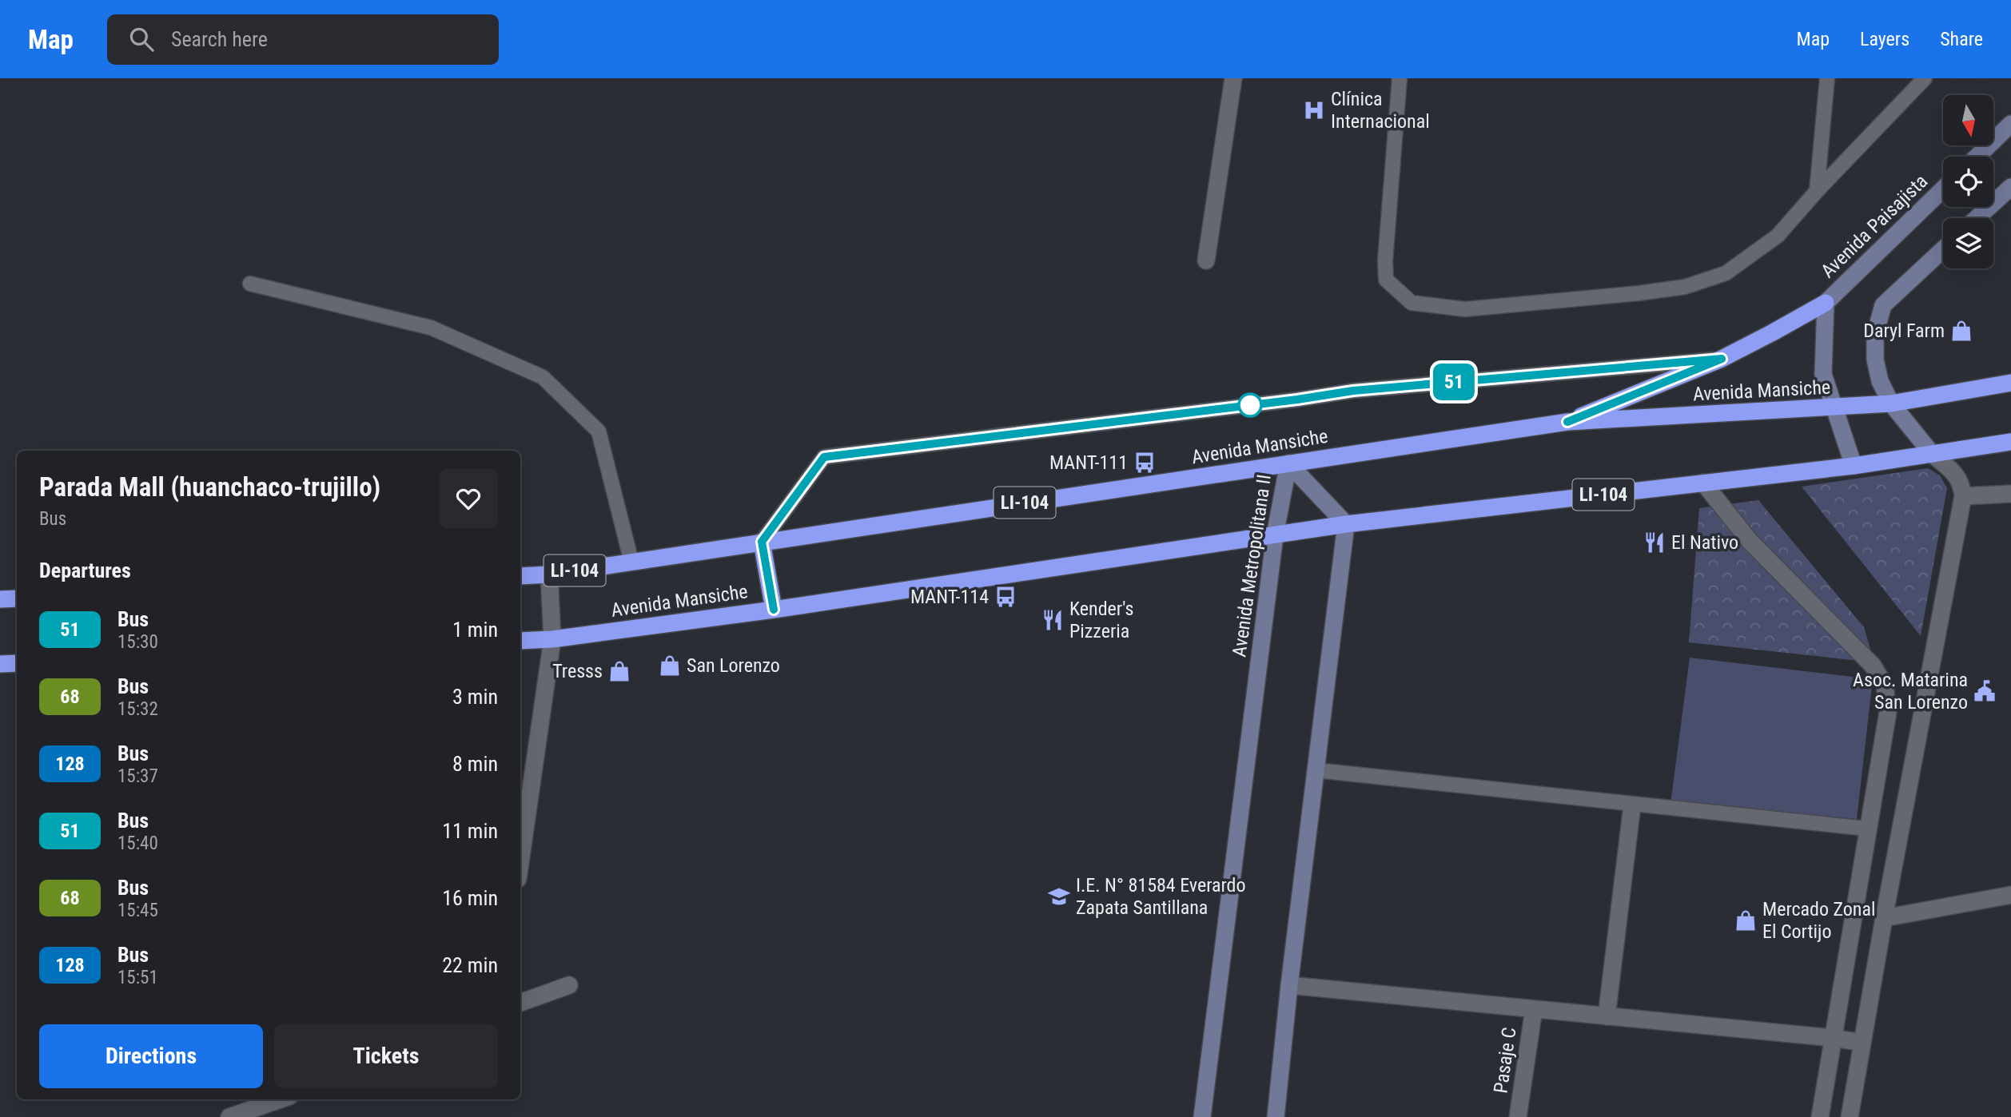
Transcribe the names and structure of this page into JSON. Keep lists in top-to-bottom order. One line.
{"streets":{"highway":["Avenida Mansiche","LI-104"],"main road":["Avenida Paisajista","Avenida Metropolitana II"],"street":["Pasaje C"]},"crossings":[["Avenida Paisajista","Avenida Mansiche"],["Avenida Mansiche","Avenida Metropolitana II"]],"places":{"hospital":["Clínica Internacional"],"shop":["Daryl Farm","San Lorenzo","Tresss","Mercado Zonal El Cortijo"],"bus stop":["MANT-111","MANT-114"],"restaurant":["El Nativo","Kender's Pizzeria"],"public building":["Asoc. Matarina San Lorenzo"],"school or university":["I.E. N° 81584 Everardo Zapata Santillana"]},"lines":["bus line 51"],"north":"bottom","page":{"header":"Map","search":"Search here","nav":["Map","Layers","Share"],"on_map":"51","heading":[["Parada Mall (huanchaco-trujillo)","Bus"],"Departures"],"list":[{"mark":"51","name":"Bus","note":"15:30","value":"1 min"},{"mark":"68","name":"Bus","note":"15:32","value":"3 min"},{"mark":"128","name":"Bus","note":"15:37","value":"8 min"},{"mark":"51","name":"Bus","note":"15:40","value":"11 min"},{"mark":"68","name":"Bus","note":"15:45","value":"16 min"},{"mark":"128","name":"Bus","note":"15:51","value":"22 min"}],"buttons":["Directions","Tickets"]}}
